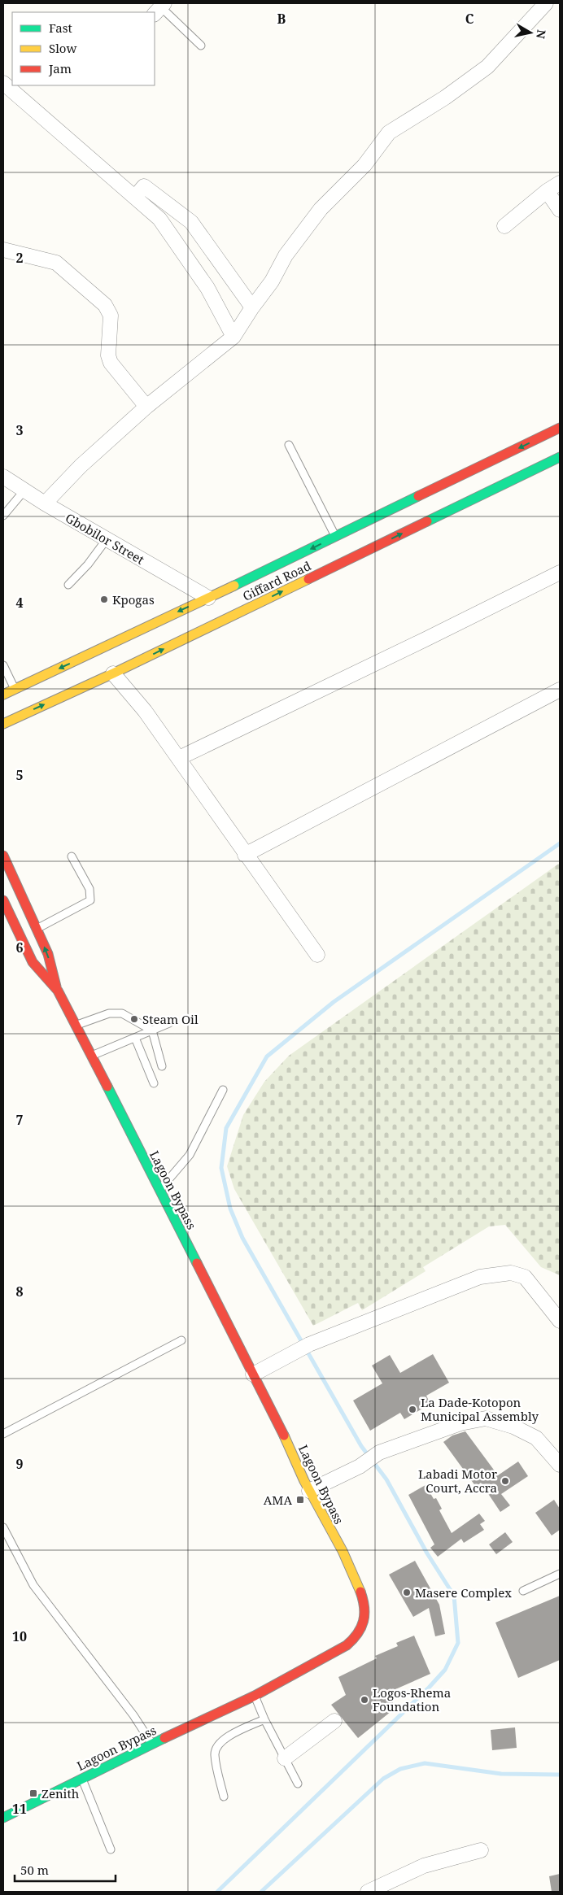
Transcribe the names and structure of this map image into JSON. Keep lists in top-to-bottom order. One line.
{"streets":{"street":["Gbobilor Street","Giffard Road","Lagoon Bypass"]},"crossings":[["Gbobilor Street","Giffard Road"]],"places":{"other":["Kpogas","Steam Oil","La Dade-Kotopon Municipal Assembly","Labadi Motor Court, Accra","Masere Complex","Logos-Rhema Foundation"],"transit":["AMA","Zenith"]},"legend":["Fast","Slow","Jam"],"scale_bar":"50 m","north":"right","grid":{"columns":["B","C"],"rows":["2","3","4","5","6","7","8","9","10","11"]}}
